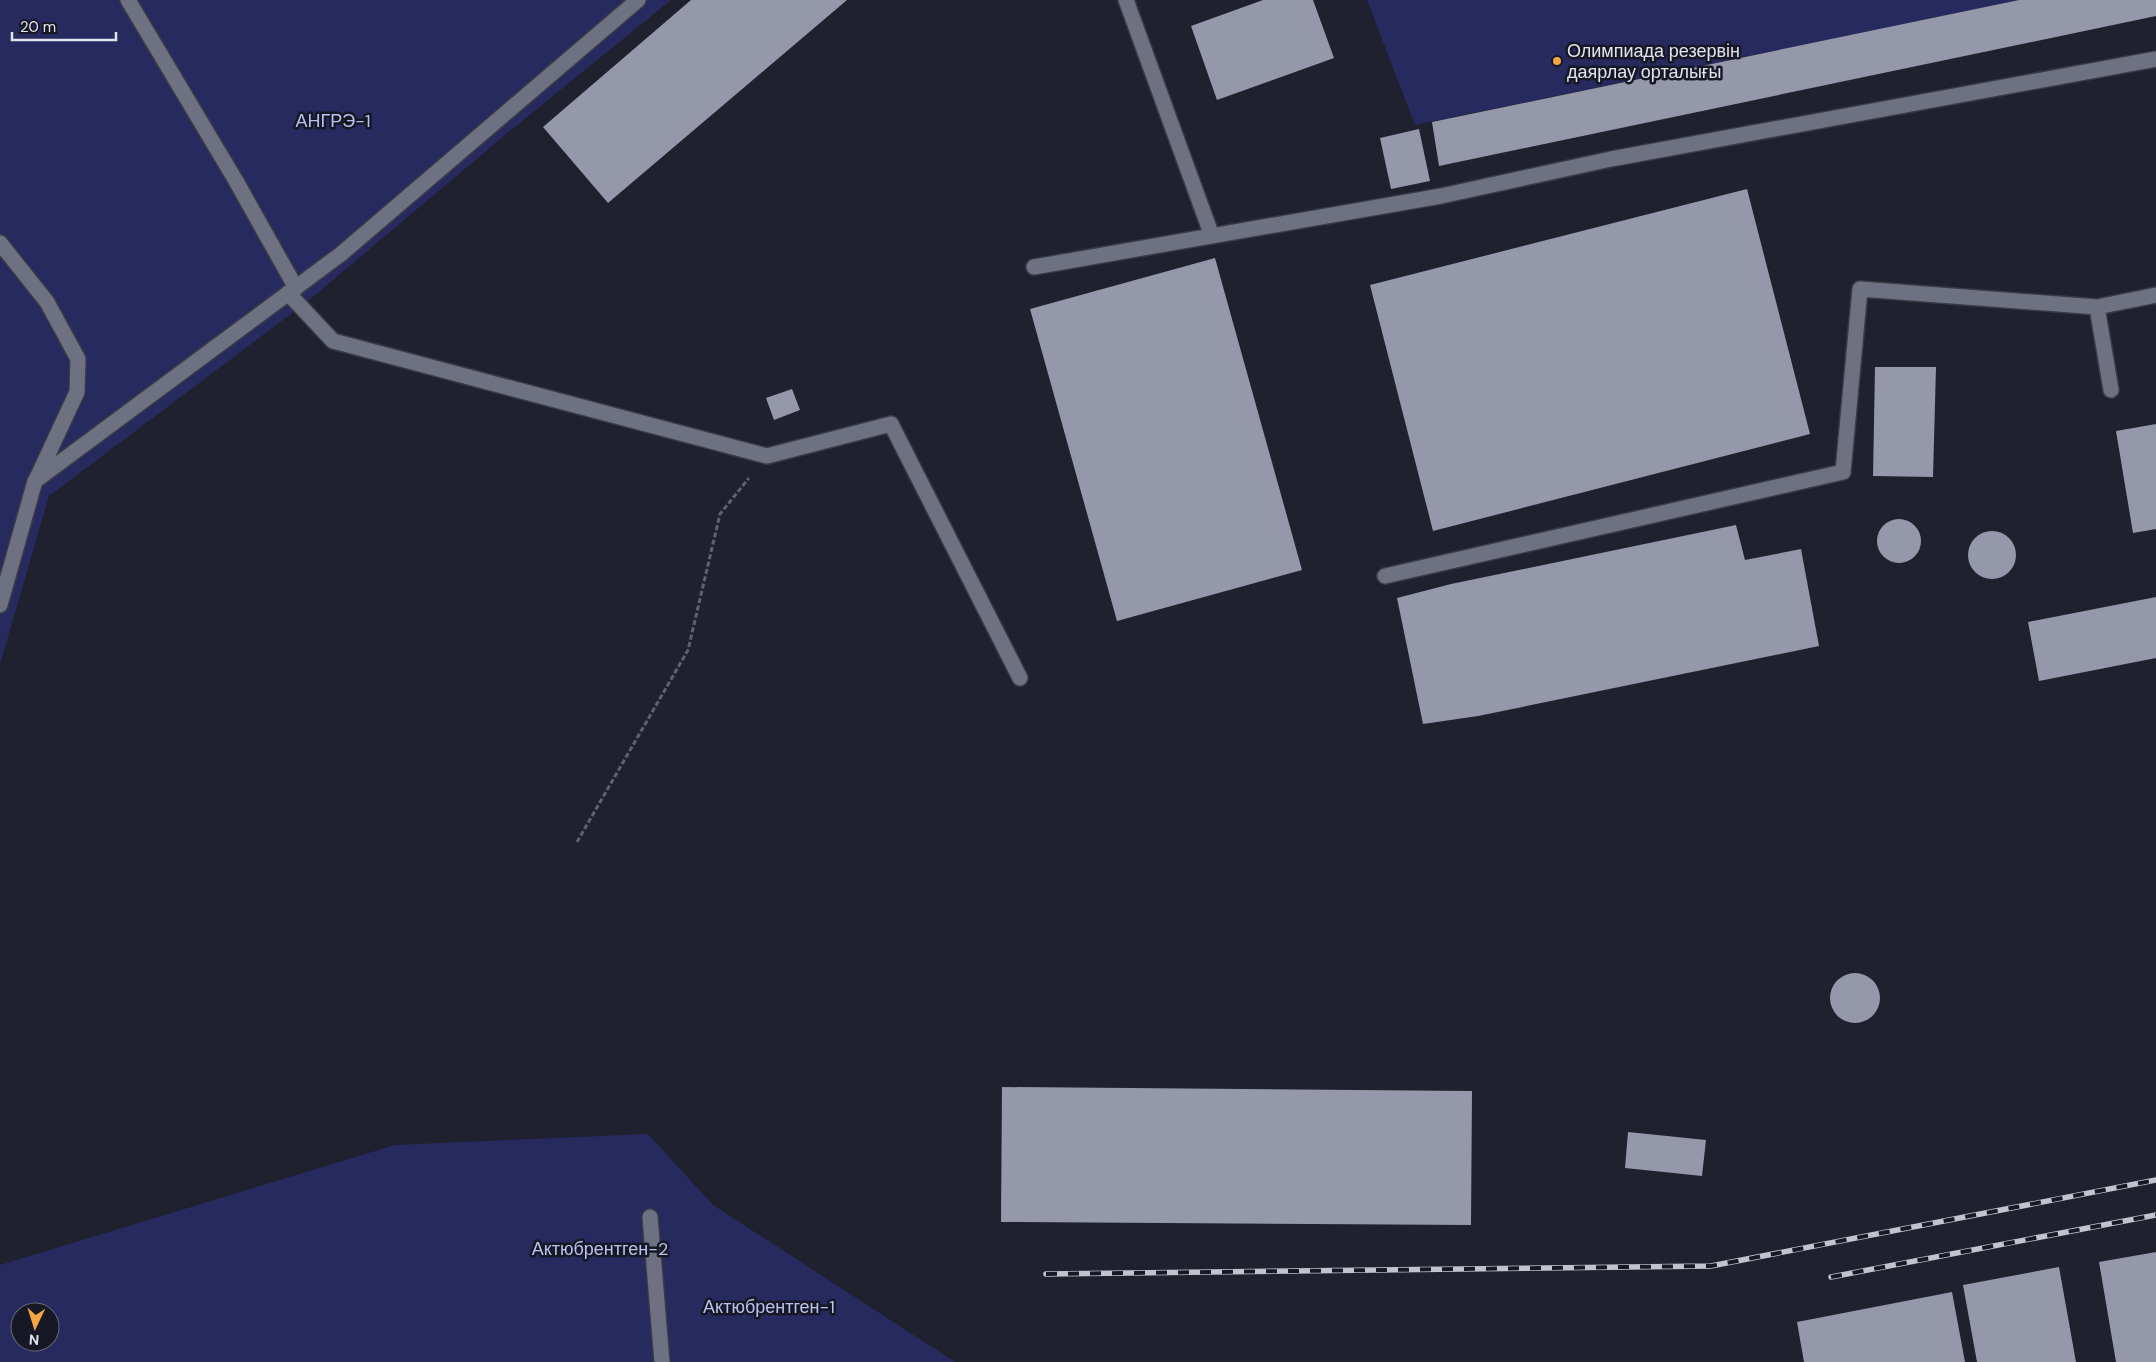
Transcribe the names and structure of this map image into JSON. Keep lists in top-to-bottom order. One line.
{"parks":["АНГРЭ-1","Актюбрентген-2","Актюбрентген-1"],"places":["Олимпиада резервін даярлау орталығы"],"scale_bar":"20 m","north":"bottom"}
